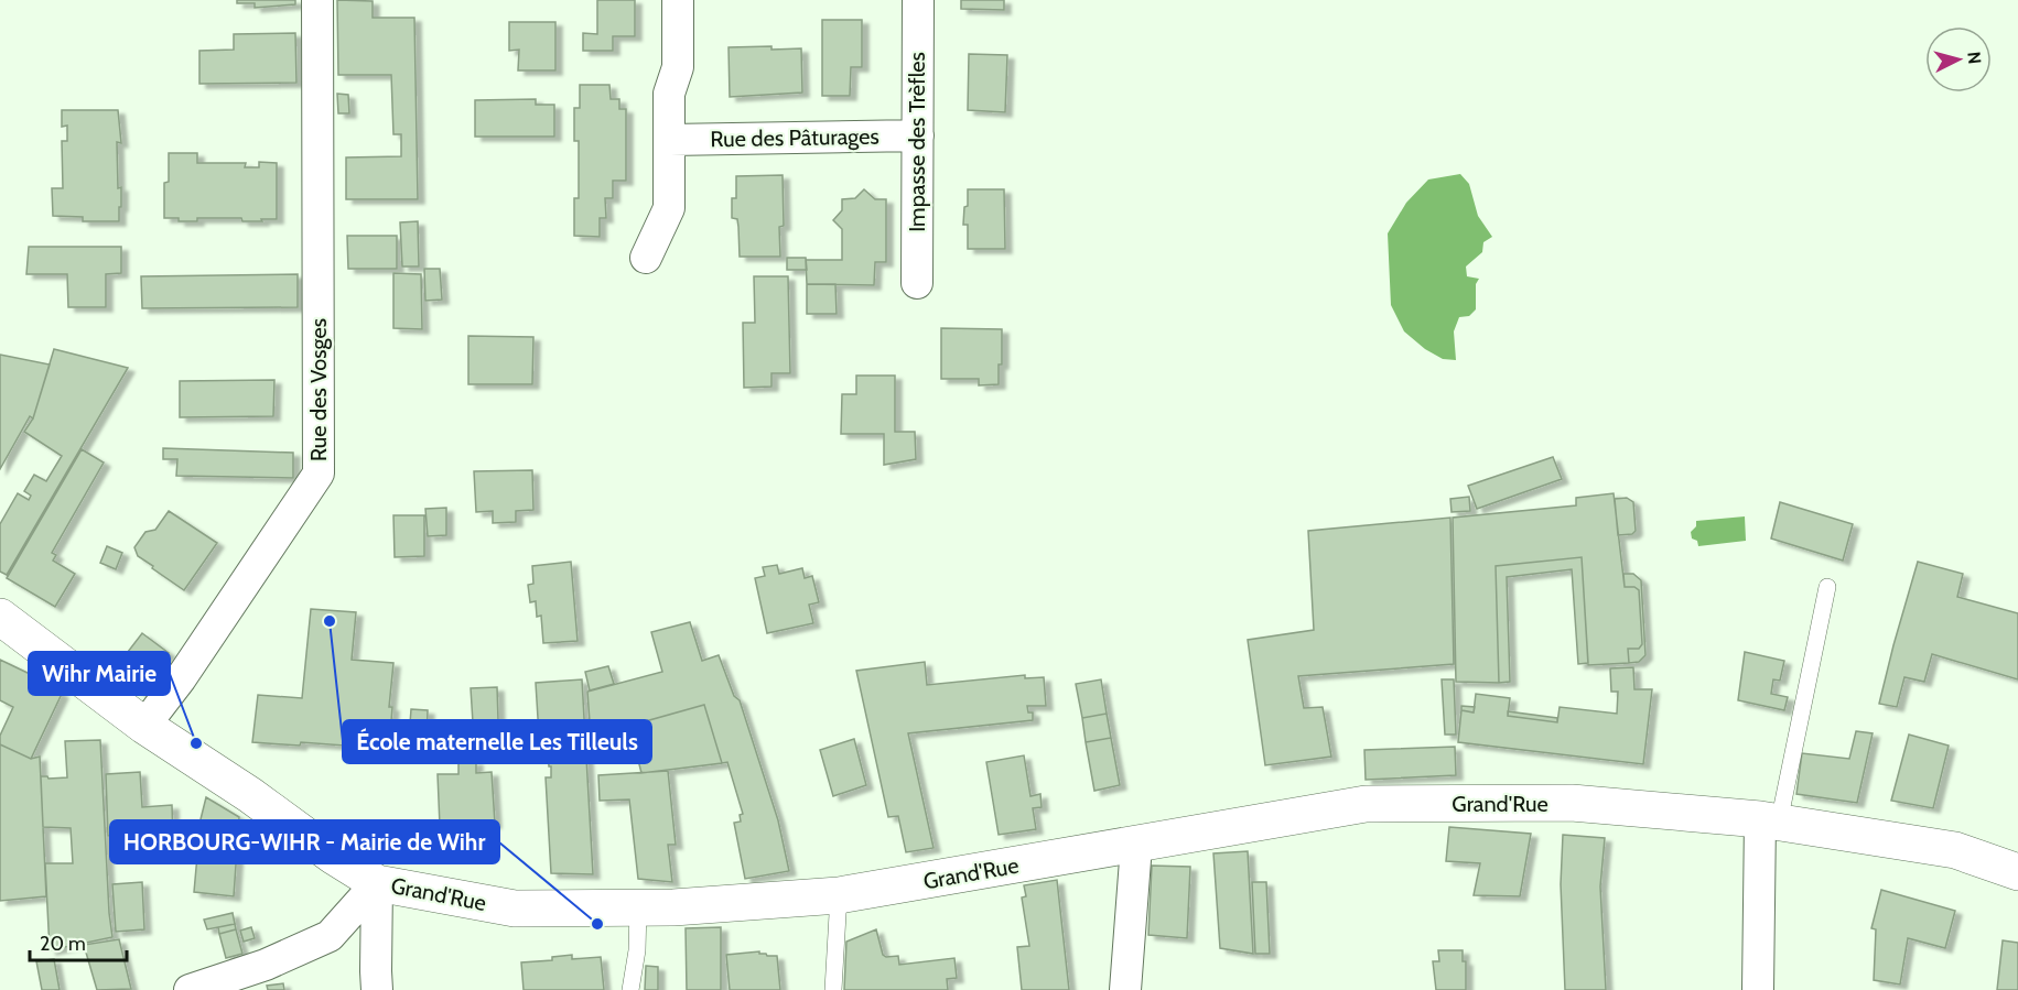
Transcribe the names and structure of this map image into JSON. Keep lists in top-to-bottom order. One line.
{"streets":{"street":["Rue des Pâturages","Impasse des Trèfles","Rue des Vosges","Grand'Rue"]},"crossings":[["Rue des Pâturages","Impasse des Trèfles"],["Rue des Vosges","Grand'Rue"]],"places":["École maternelle Les Tilleuls","Wihr Mairie","HORBOURG-WIHR - Mairie de Wihr"],"scale_bar":"20 m","north":"right"}
